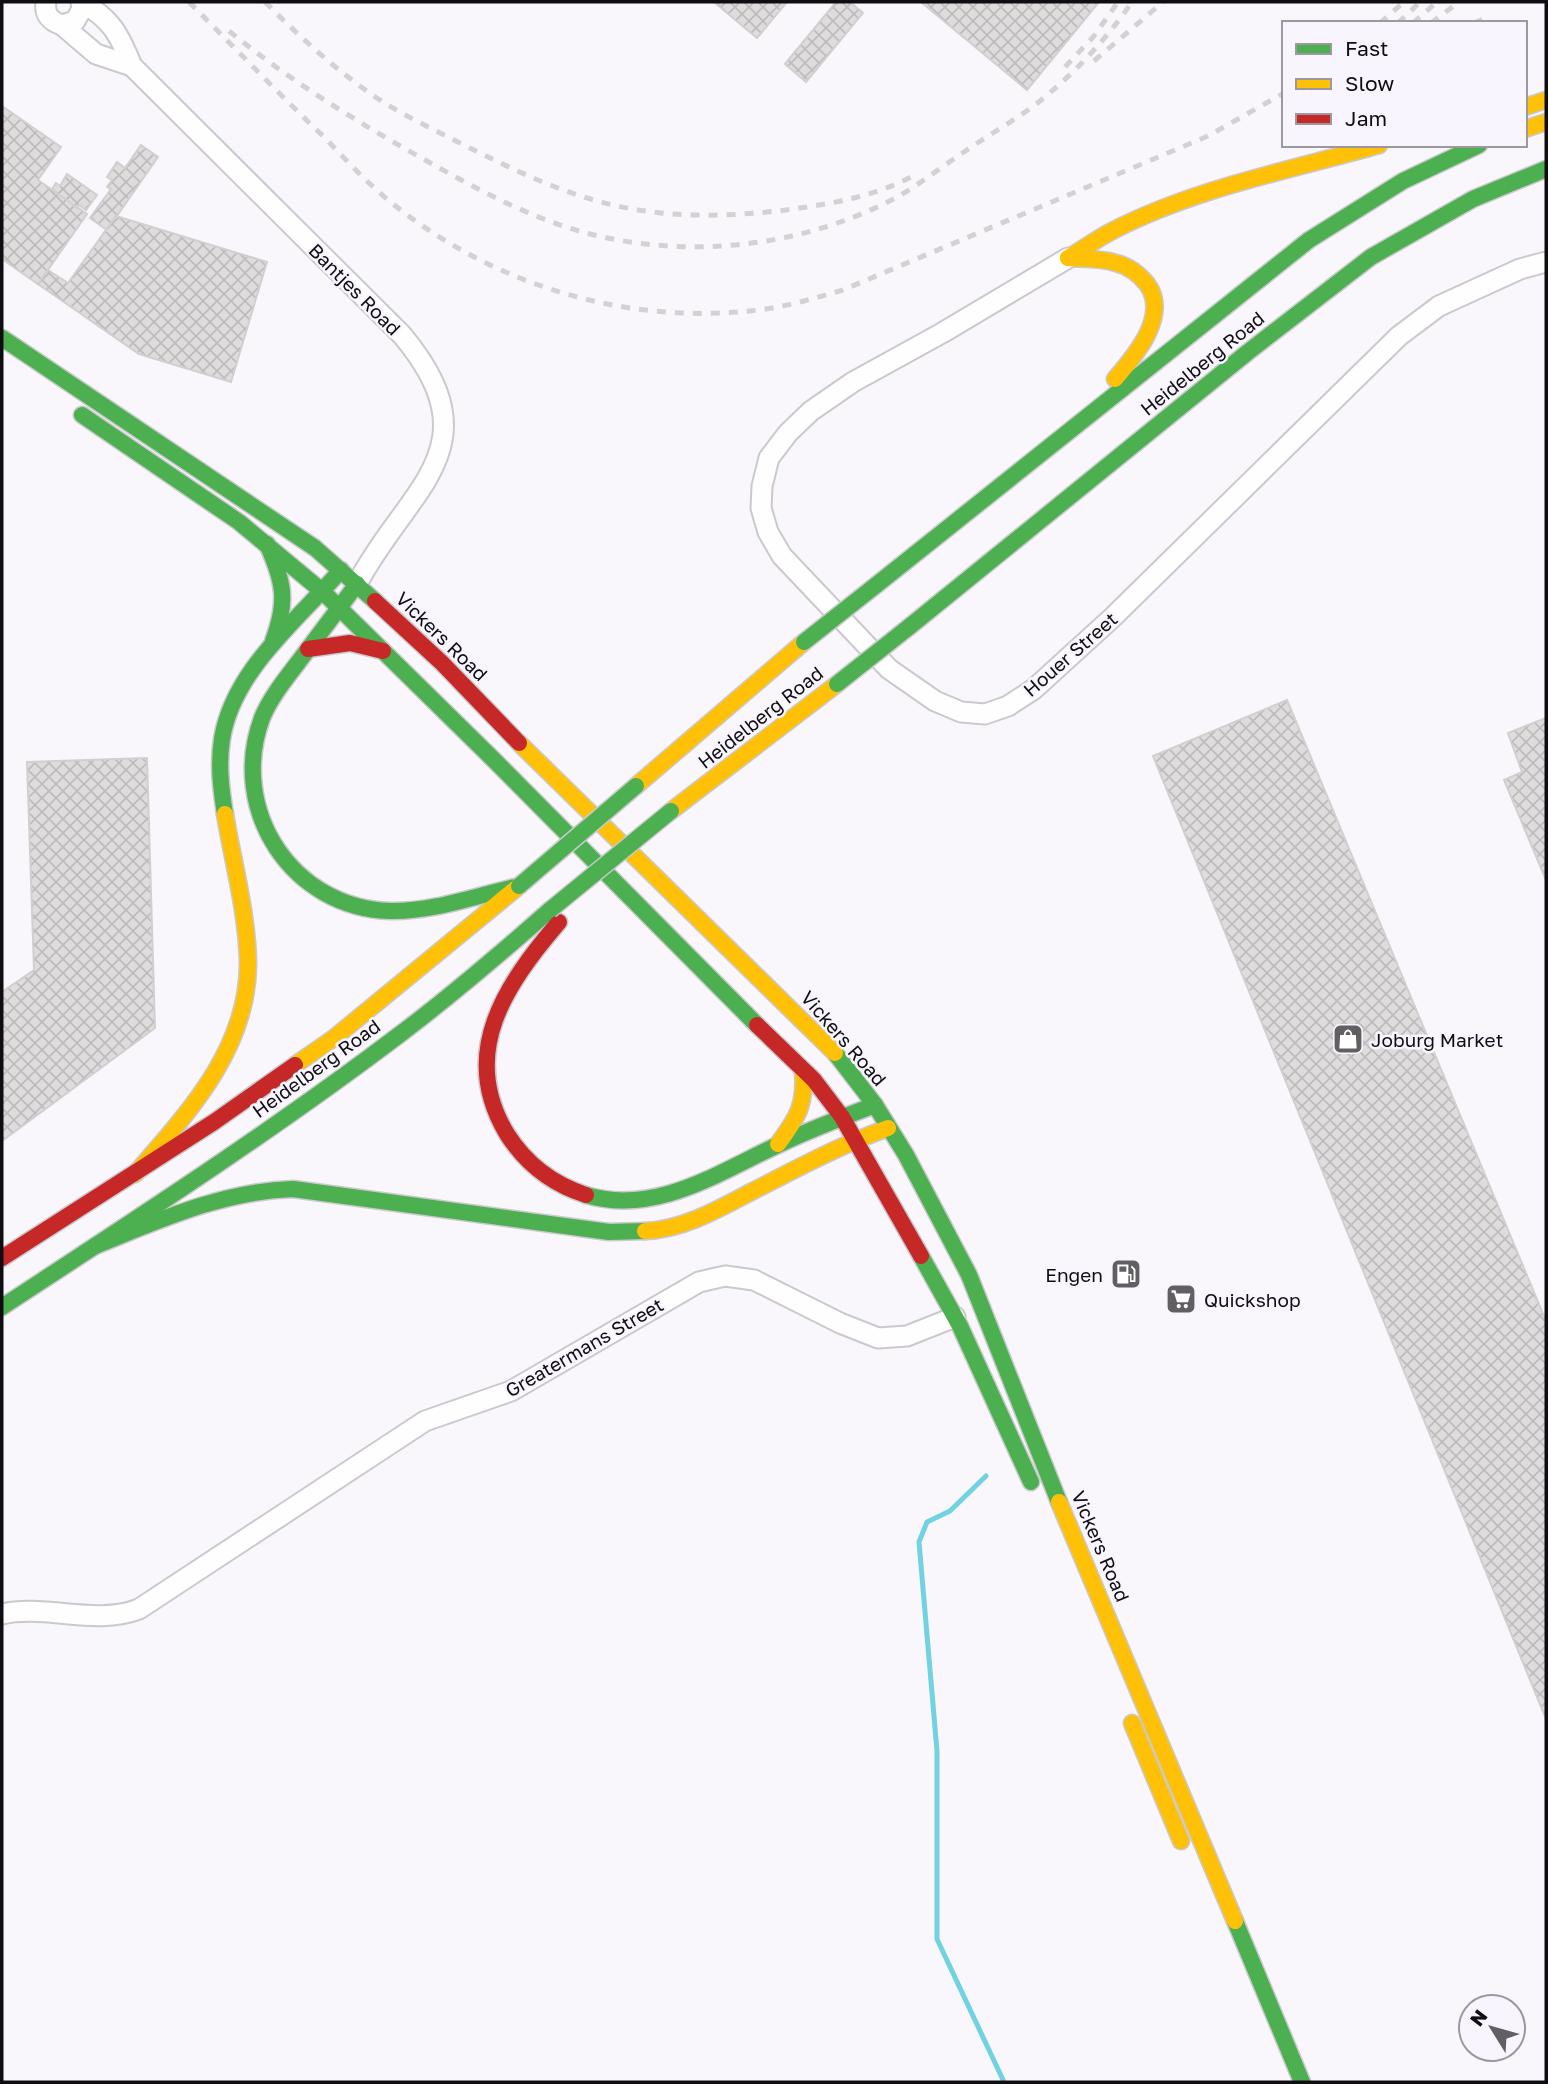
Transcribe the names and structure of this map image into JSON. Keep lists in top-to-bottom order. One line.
{"streets":{"main road":["Heidelberg Road","Vickers Road"],"street":["Bantjes Road","Houer Street","Greatermans Street"]},"crossings":[["Bantjes Road","Vickers Road"]],"places":{"shop":["Joburg Market"],"fuel station":["Engen"],"supermarket":["Quickshop"]},"legend":["Fast","Slow","Jam"],"north":"top left"}
